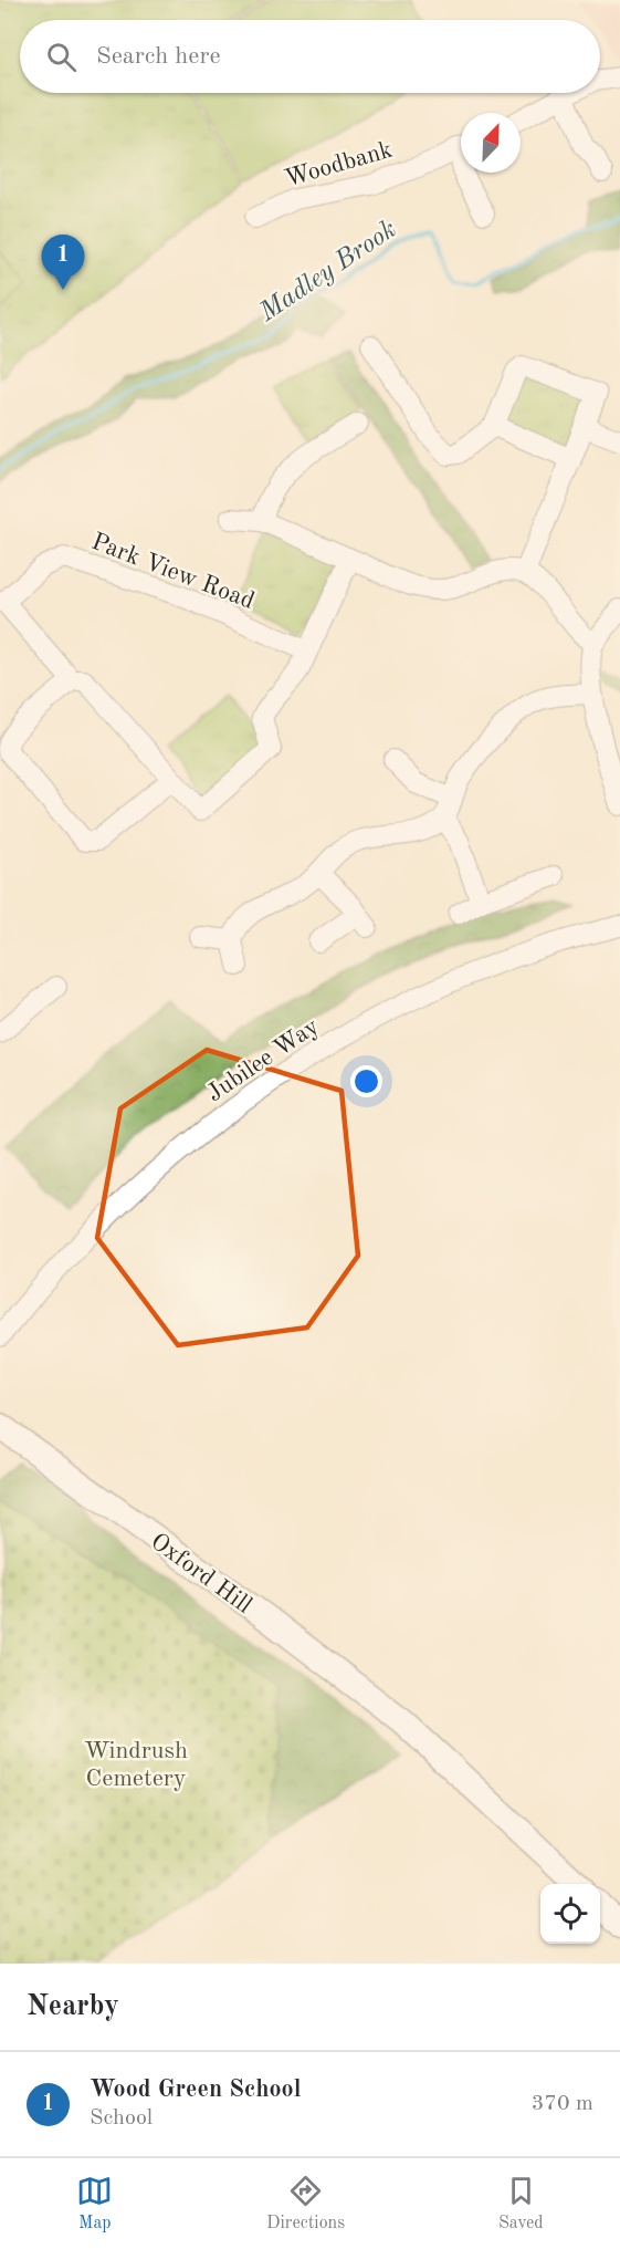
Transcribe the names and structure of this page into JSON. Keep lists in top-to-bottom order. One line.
{"streets":{"main road":["Oxford Hill"],"street":["Woodbank","Park View Road","Jubilee Way"]},"water":["Madley Brook"],"parks":["Windrush Cemetery"],"north":"top right","page":{"search":"Search here","pins":"1","heading":"Nearby","list":[{"mark":"1","name":"Wood Green School","note":"School","value":"370 m"}],"nav":["Map","Directions","Saved"]}}
